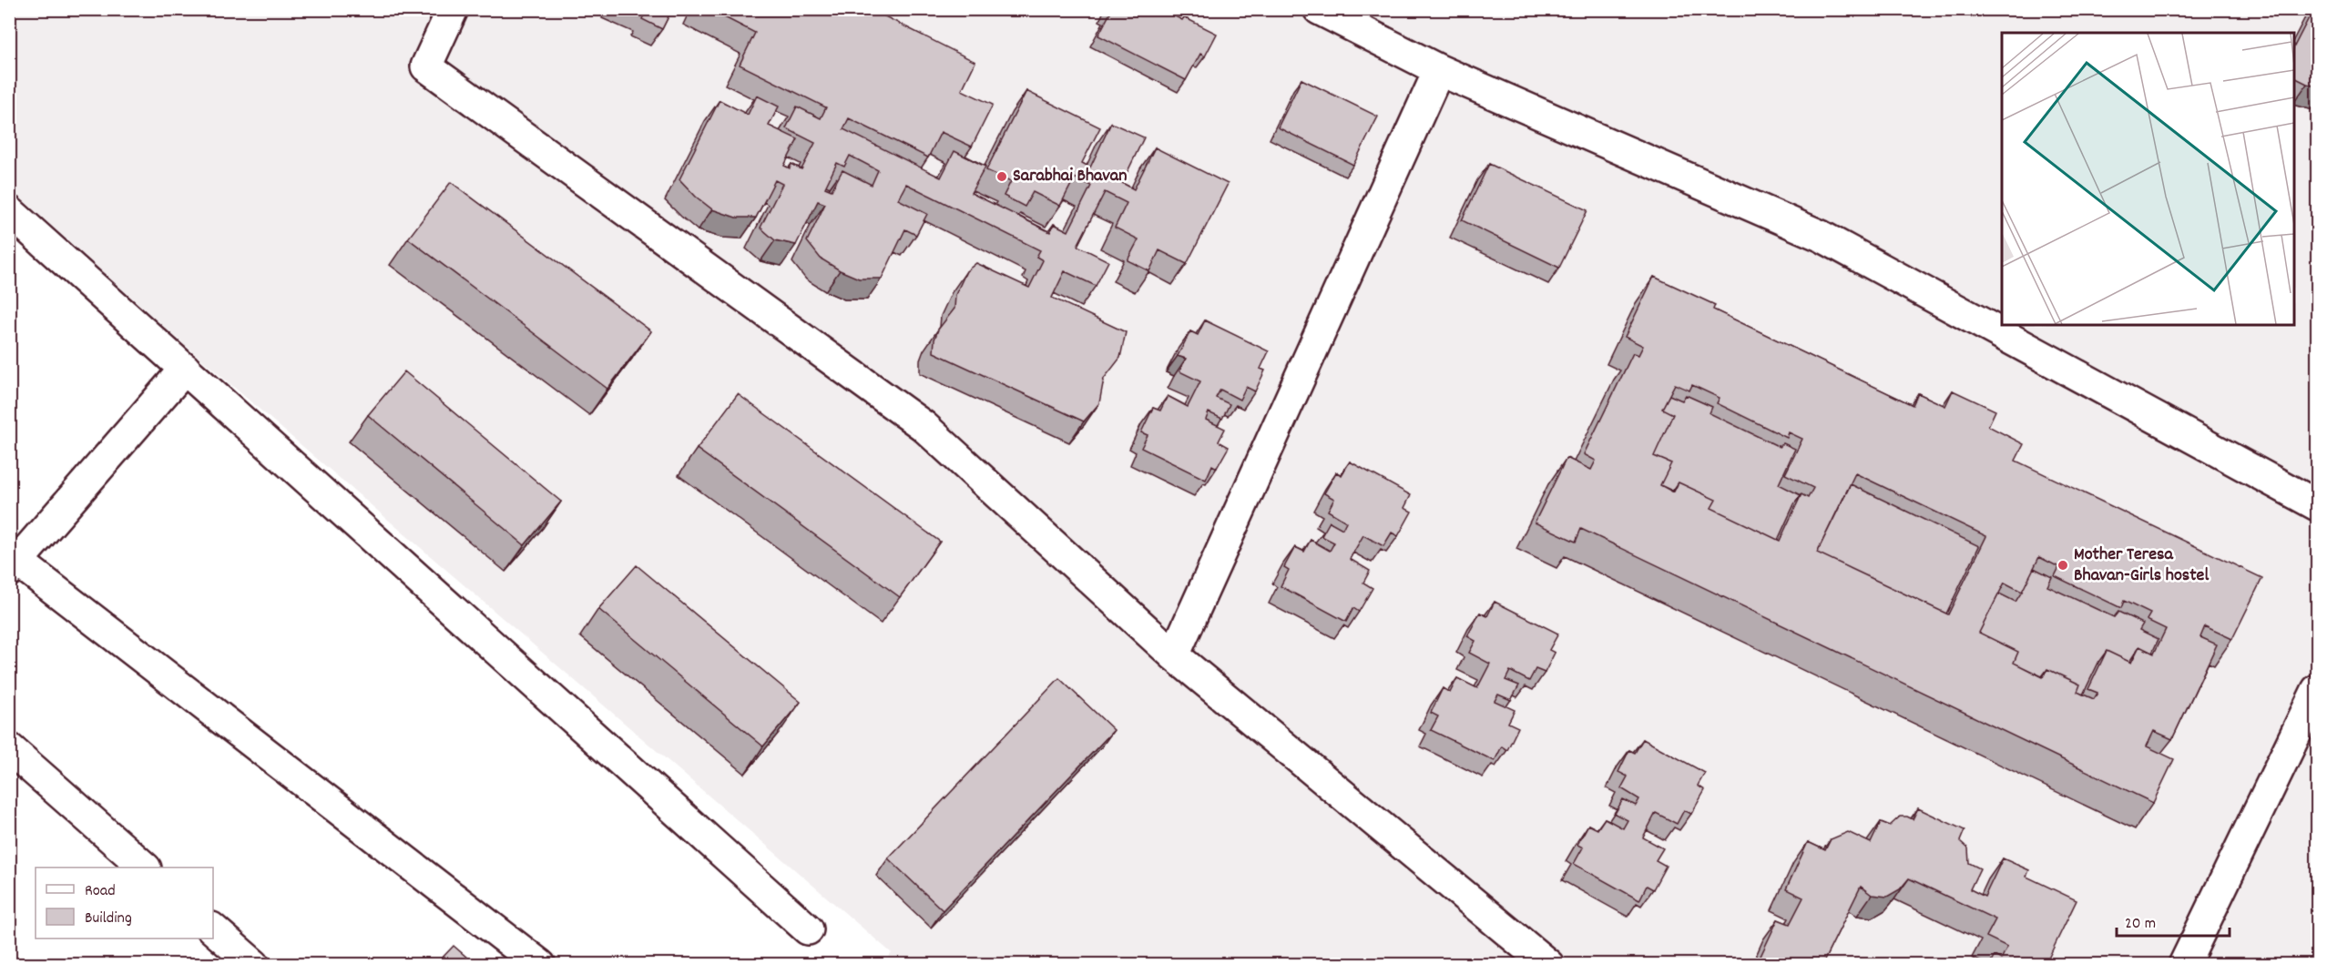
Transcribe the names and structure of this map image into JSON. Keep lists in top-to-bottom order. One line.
{"places":["Sarabhai Bhavan","Mother Teresa Bhavan-Girls hostel"],"legend":["Road","Building"],"scale_bar":"20 m"}
